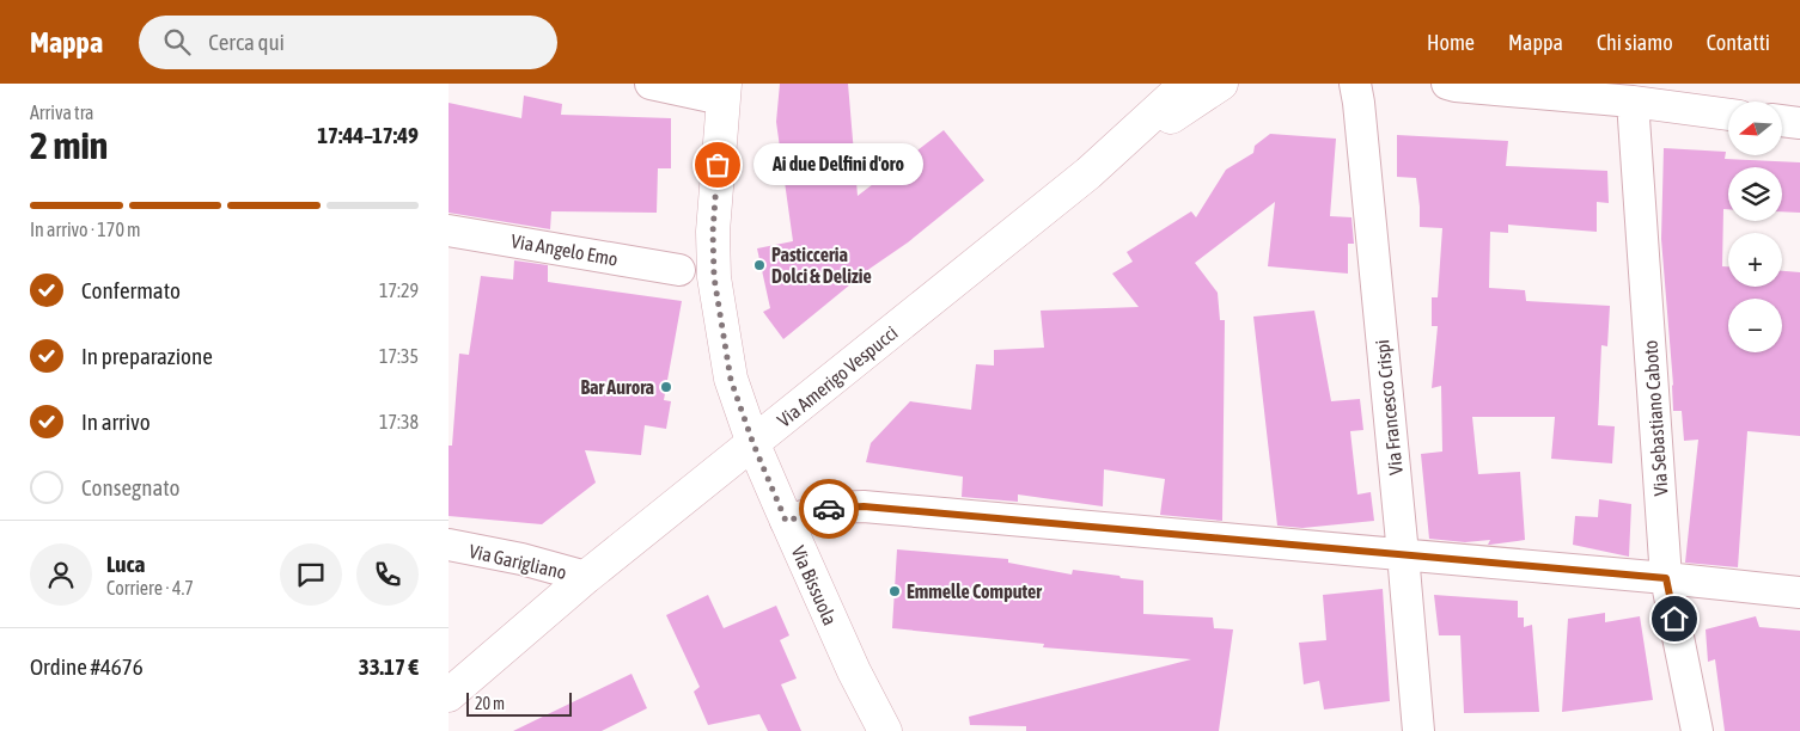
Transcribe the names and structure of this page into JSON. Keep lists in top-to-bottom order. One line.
{"streets":{"main road":["Via Amerigo Vespucci","Via Bissuola"],"street":["Via Angelo Emo","Via Francesco Crispi","Via Sebastiano Caboto","Via Garigliano"]},"crossings":[["Via Amerigo Vespucci","Via Garigliano"],["Via Amerigo Vespucci","Via Bissuola"]],"places":["Ai due Delfini d'oro","Pasticceria Dolci & Delizie","Bar Aurora","Emmelle Computer"],"scale_bar":"20 m","north":"left","page":{"header":"Mappa","search":"Cerca qui","nav":["Home","Mappa","Chi siamo","Contatti"],"heading":["2 min","Arriva tra","17:44–17:49"],"panel":["Luca","Corriere · 4.7","Ordine #4676","33.17 €"],"map_buttons":["+","−"],"bubble":"Ai due Delfini d'oro","bar":"In arrivo · 170 m","list":[["Confermato","17:29"],["In preparazione","17:35"],["In arrivo","17:38"],"Consegnato"],"scale":"20 m"}}
